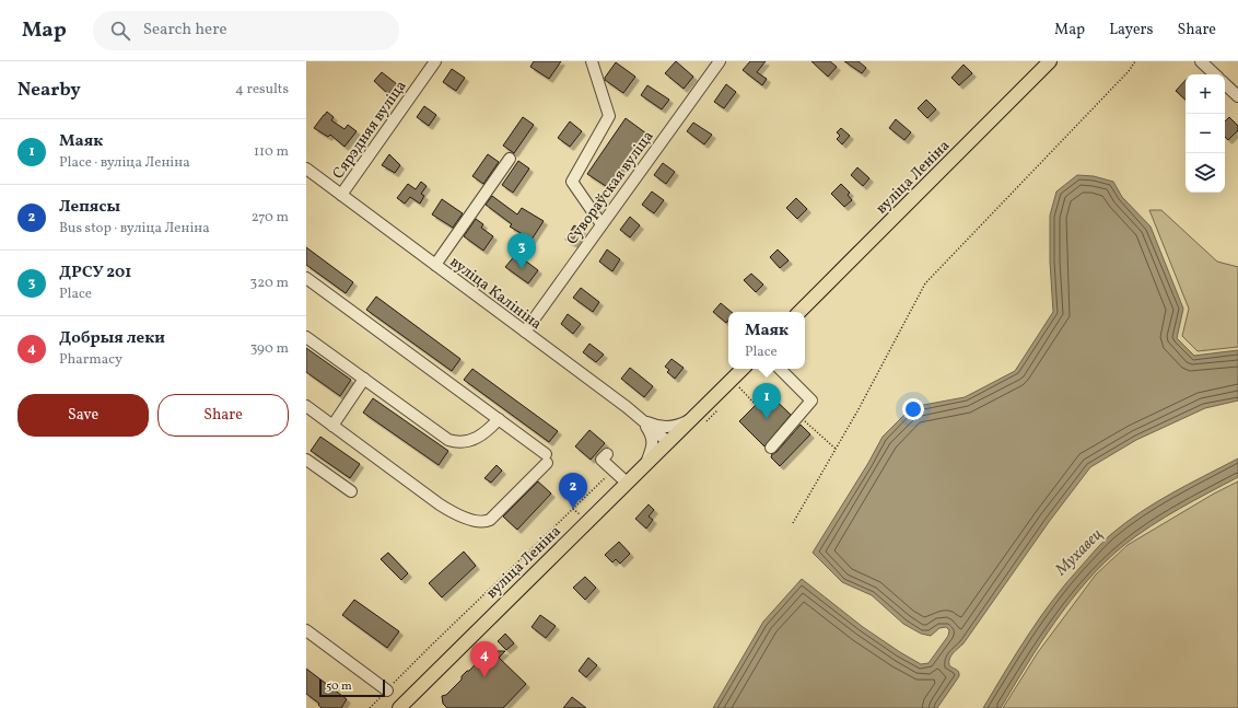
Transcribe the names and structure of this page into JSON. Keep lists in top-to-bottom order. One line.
{"streets":{"main road":["вуліца Леніна"],"street":["Сярэдняя вуліца","Сувораўская вуліца","вуліца Калініна"]},"crossings":[["Сярэдняя вуліца","вуліца Калініна"],["вуліца Леніна","вуліца Калініна"],["Сувораўская вуліца","вуліца Калініна"]],"water":["Мухавец"],"scale_bar":"50 m","page":{"header":"Map","search":"Search here","nav":["Map","Layers","Share"],"heading":["Nearby","4 results"],"map_buttons":["+","−"],"list":[{"mark":"1","name":"Маяк","note":"Place · вуліца Леніна","value":"110 m"},{"mark":"2","name":"Лепясы","note":"Bus stop · вуліца Леніна","value":"270 m"},{"mark":"3","name":"ДРСУ 201","note":"Place","value":"320 m"},{"mark":"4","name":"Добрыя леки","note":"Pharmacy","value":"390 m"}],"pins":["3","1","2","4"],"popup":["Маяк","Place"],"buttons":["Save","Share"],"scale":"50 m"}}
